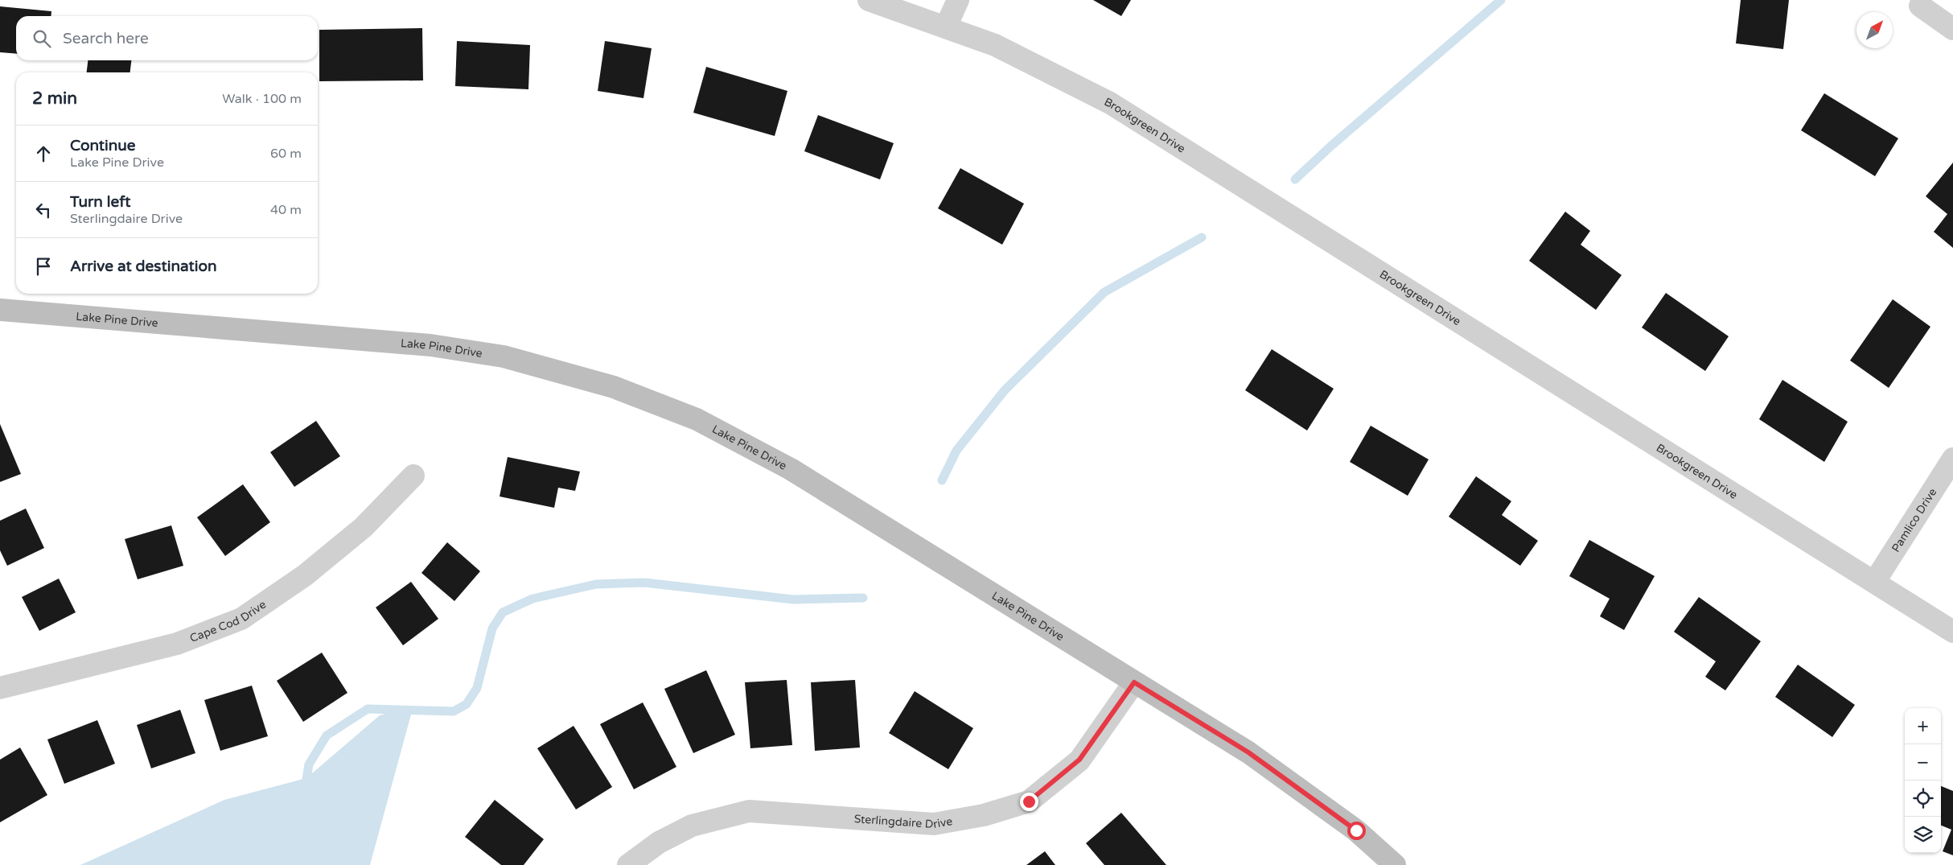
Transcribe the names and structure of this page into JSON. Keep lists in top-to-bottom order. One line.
{"streets":{"street":["Brookgreen Drive","Lake Pine Drive","Pamlico Drive","Cape Cod Drive","Sterlingdaire Drive"]},"crossings":[["Brookgreen Drive","Pamlico Drive"],["Lake Pine Drive","Sterlingdaire Drive"]],"north":"top right","page":{"search":"Search here","heading":["2 min","Walk · 100 m"],"list":[["Continue","Lake Pine Drive","60 m"],["Turn left","Sterlingdaire Drive","40 m"],"Arrive at destination"],"map_buttons":["+","−"]}}
